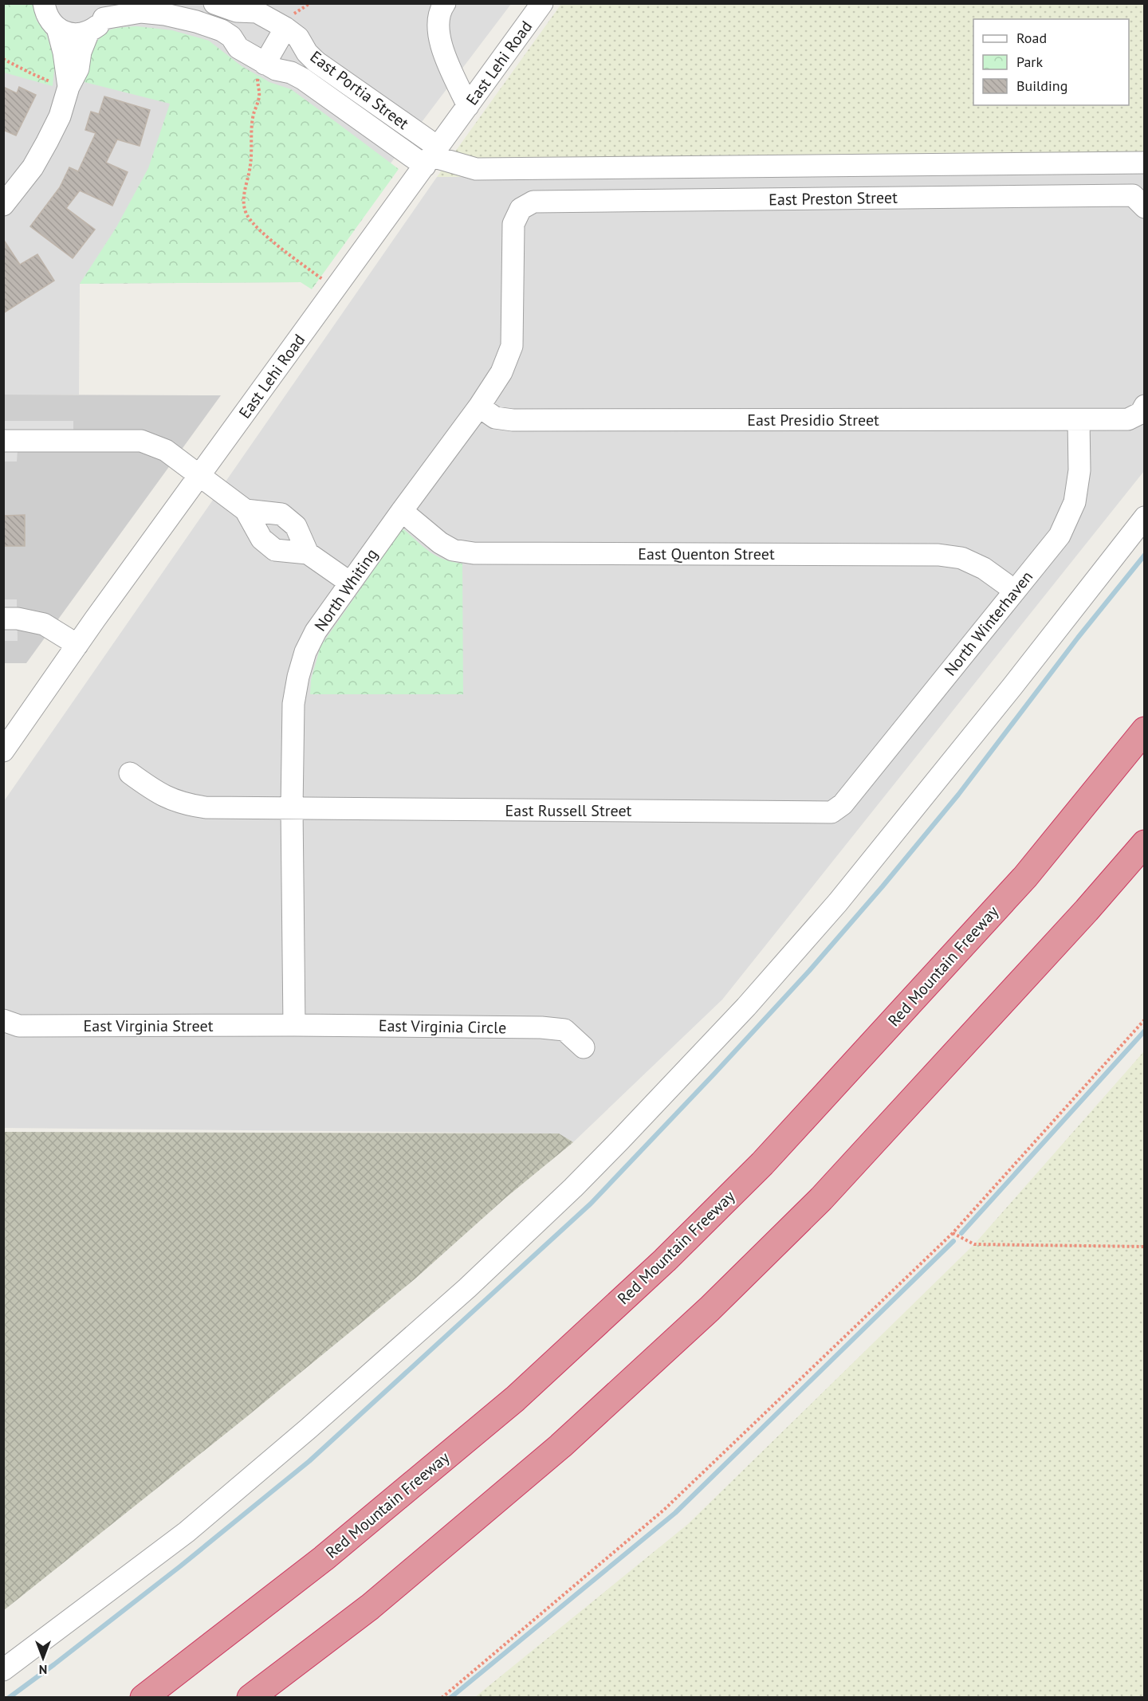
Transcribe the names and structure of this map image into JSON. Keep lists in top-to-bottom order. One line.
{"streets":{"highway":["Red Mountain Freeway"],"street":["East Lehi Road","East Portia Street","East Preston Street","East Presidio Street","East Quenton Street","North Whiting","North Winterhaven","East Russell Street","East Virginia Street","East Virginia Circle"]},"crossings":[["East Lehi Road","East Portia Street"],["East Preston Street","North Whiting"],["East Presidio Street","North Whiting"],["East Presidio Street","North Winterhaven"],["East Quenton Street","North Whiting"],["East Quenton Street","North Winterhaven"],["North Whiting","East Russell Street"],["North Whiting","East Virginia Street"],["North Whiting","East Virginia Circle"],["North Winterhaven","East Russell Street"],["East Virginia Street","East Virginia Circle"]],"legend":["Road","Park","Building"],"north":"bottom"}
